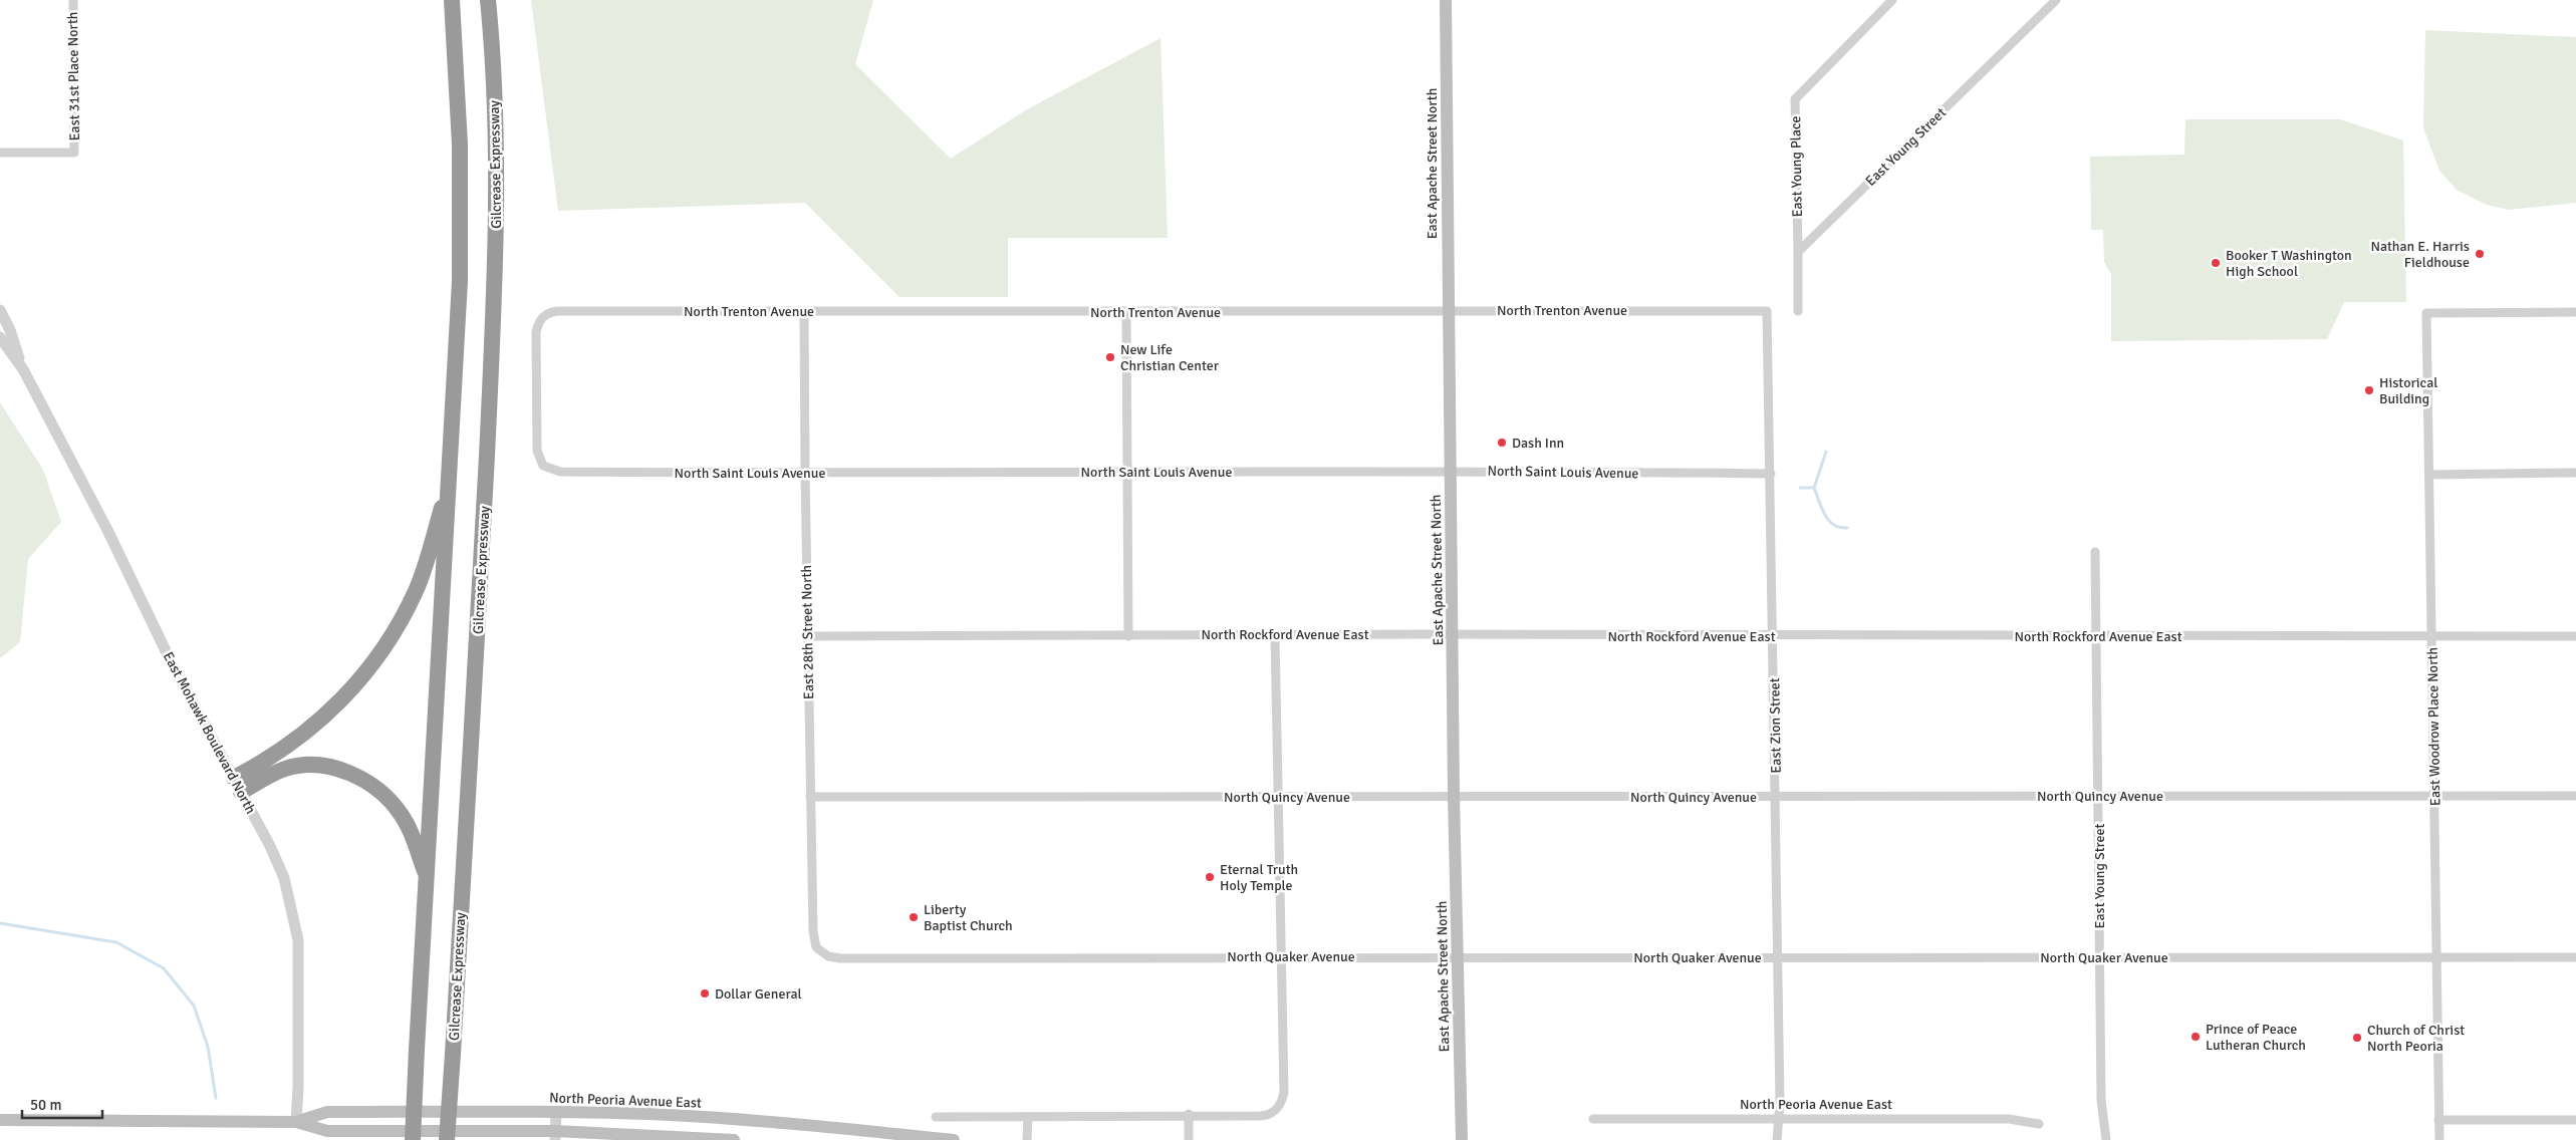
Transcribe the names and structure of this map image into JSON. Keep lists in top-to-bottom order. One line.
{"streets":{"highway":["Gilcrease Expressway"],"main road":["East Apache Street North","North Peoria Avenue East"],"street":["East 31st Place North","East Young Street","East Young Place","North Trenton Avenue","North Saint Louis Avenue","East 28th Street North","North Rockford Avenue East","East Zion Street","East Woodrow Place North","East Mohawk Boulevard North","North Quincy Avenue","North Quaker Avenue"]},"crossings":[["East Young Street","East Young Place"],["East Young Street","North Rockford Avenue East"],["East Young Street","North Quincy Avenue"],["East Young Street","North Quaker Avenue"],["East Apache Street North","North Trenton Avenue"],["East Apache Street North","North Saint Louis Avenue"],["East Apache Street North","North Rockford Avenue East"],["East Apache Street North","North Quincy Avenue"],["East Apache Street North","North Quaker Avenue"],["North Trenton Avenue","North Saint Louis Avenue"],["North Trenton Avenue","East 28th Street North"],["North Trenton Avenue","East Zion Street"],["North Saint Louis Avenue","East 28th Street North"],["North Saint Louis Avenue","East Zion Street"],["East 28th Street North","North Rockford Avenue East"],["East 28th Street North","North Quincy Avenue"],["East 28th Street North","North Quaker Avenue"],["North Rockford Avenue East","East Zion Street"],["North Rockford Avenue East","East Woodrow Place North"],["East Zion Street","North Quincy Avenue"],["East Zion Street","North Quaker Avenue"],["East Zion Street","North Peoria Avenue East"],["East Woodrow Place North","North Quincy Avenue"],["East Woodrow Place North","North Quaker Avenue"],["East Mohawk Boulevard North","North Peoria Avenue East"]],"places":["Nathan E. Harris Fieldhouse","Booker T Washington High School","New Life Christian Center","Historical Building","Dash Inn","Eternal Truth Holy Temple","Liberty Baptist Church","Dollar General","Prince of Peace Lutheran Church","Church of Christ North Peoria"],"scale_bar":"50 m"}
